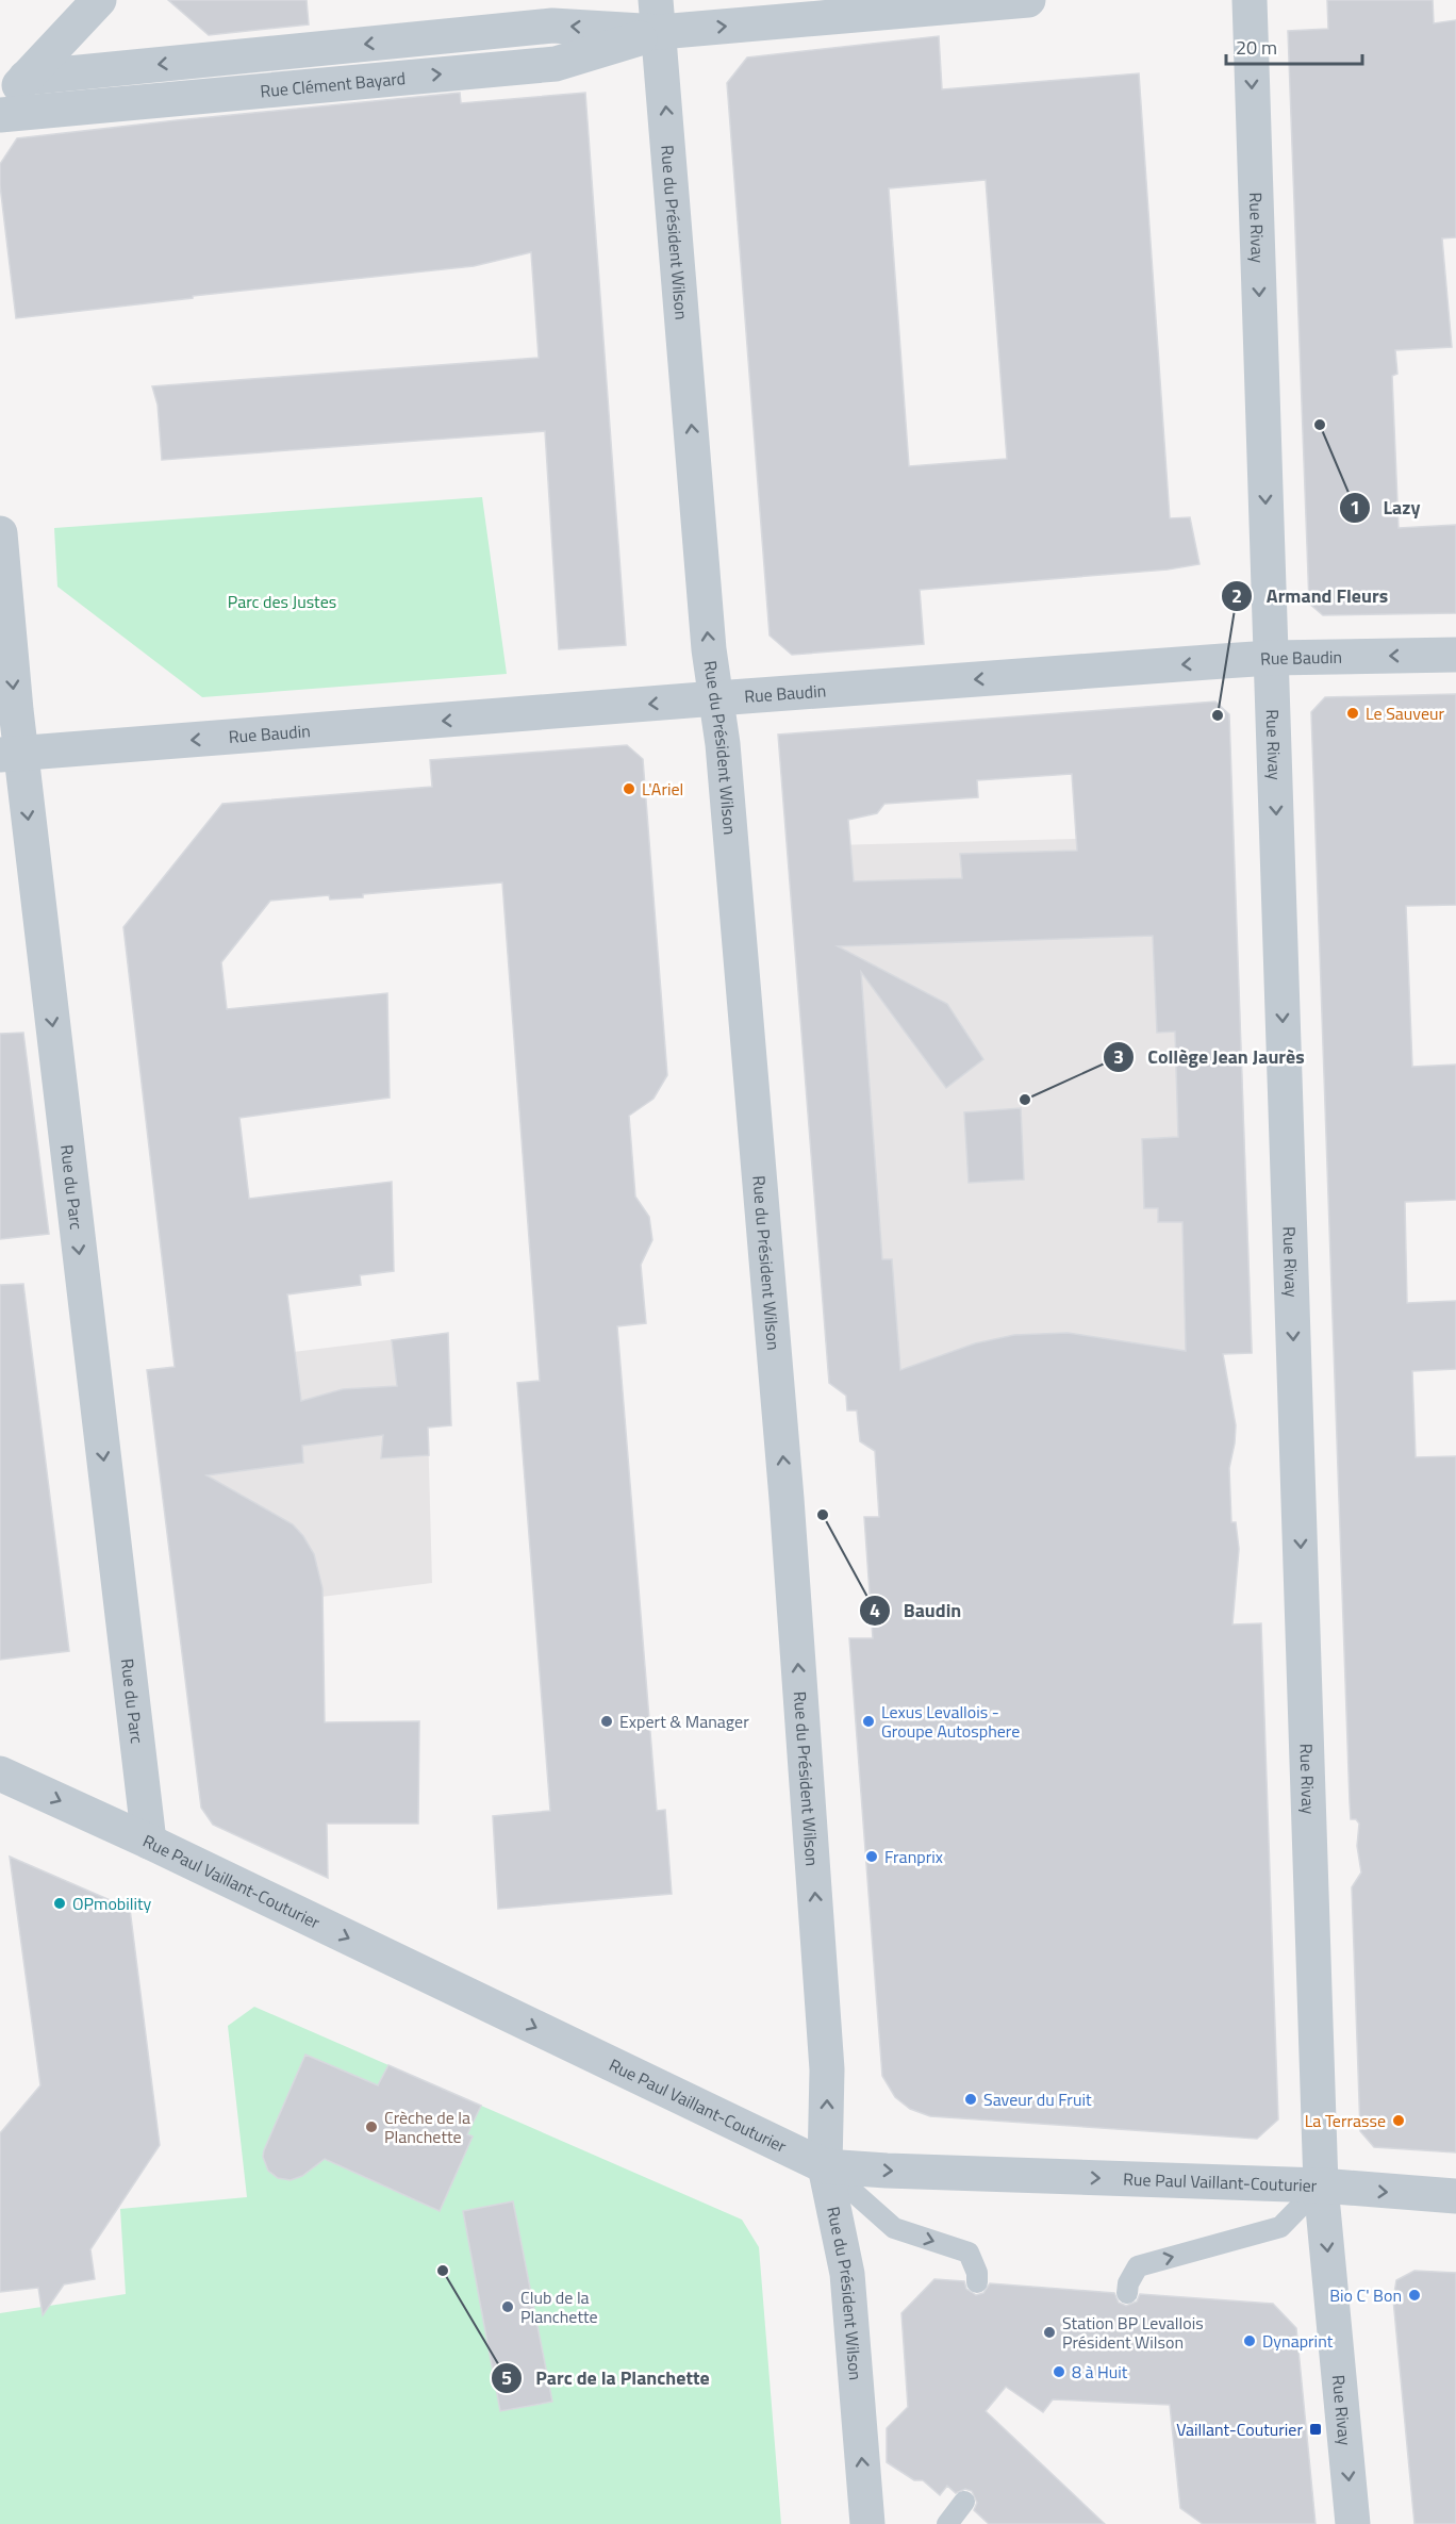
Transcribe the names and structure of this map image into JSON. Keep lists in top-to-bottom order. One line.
{"streets":{"street":["Rue Clément Bayard","Rue Rivay","Rue du Président Wilson","Rue Baudin","Rue du Parc","Rue Paul Vaillant-Couturier"]},"crossings":[["Rue Clément Bayard","Rue du Président Wilson"],["Rue Rivay","Rue Baudin"],["Rue Rivay","Rue Paul Vaillant-Couturier"],["Rue du Président Wilson","Rue Baudin"],["Rue du Président Wilson","Rue Paul Vaillant-Couturier"],["Rue Baudin","Rue du Parc"],["Rue du Parc","Rue Paul Vaillant-Couturier"]],"one_way":["Rue Rivay","Rue du Président Wilson","Rue Baudin","Rue du Parc","Rue Paul Vaillant-Couturier"],"parks":["Parc des Justes"],"places":{"other":["Lazy","Le Sauveur","Armand Fleurs","L'Ariel","Collège Jean Jaurès","Baudin","Expert & Manager","Lexus Levallois - Groupe Autosphere","Franprix","OPmobility","Saveur du Fruit","La Terrasse","Crèche de la Planchette","Parc de la Planchette","Bio C' Bon","Club de la Planchette","Station BP Levallois Président Wilson","Dynaprint","8 à Huit"],"transit":["Vaillant-Couturier"]},"scale_bar":"20 m"}
